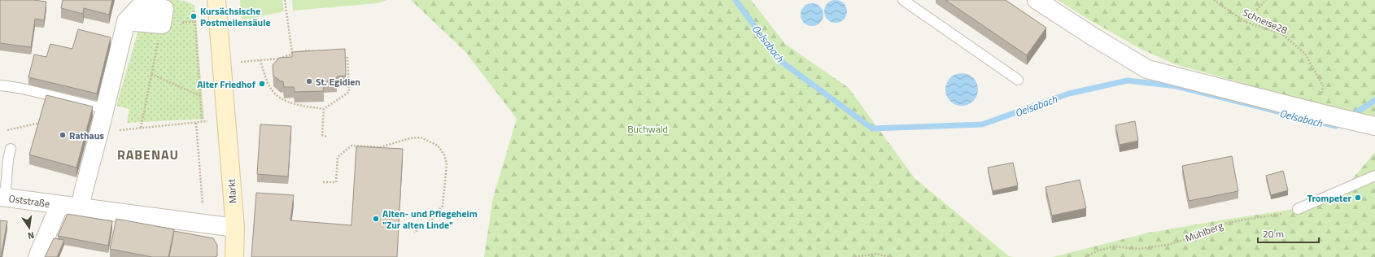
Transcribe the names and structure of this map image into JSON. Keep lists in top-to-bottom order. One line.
{"streets":{"main road":["Markt"],"street":["Oststraße"],"path":["Schneise28","Mühlberg"]},"districts":["RABENAU"],"water":["Oelsabach"],"parks":["Buchwald"],"places":["Kursächsische Postmeilensäule","St. Egidien","Alter Friedhof","Rathaus","Trompeter","Alten- und Pflegeheim \"Zur alten Linde\""],"scale_bar":"20 m","north":"bottom"}
